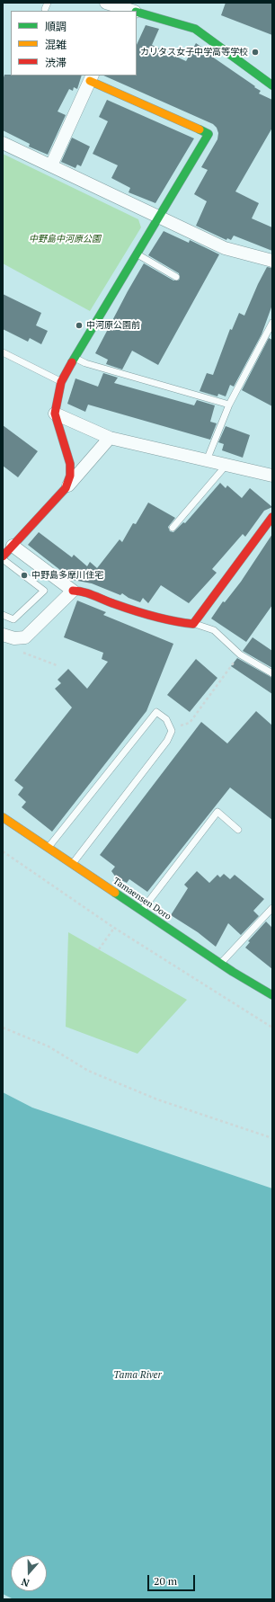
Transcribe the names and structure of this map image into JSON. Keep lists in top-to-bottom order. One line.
{"streets":{"street":["Tamaensen Doro"]},"water":["Tama River"],"parks":["中野島中河原公園"],"places":["カリタス女子中学高等学校","中河原公園前","中野島多摩川住宅"],"legend":["順調","混雑","渋滞"],"scale_bar":"20 m","north":"bottom"}
